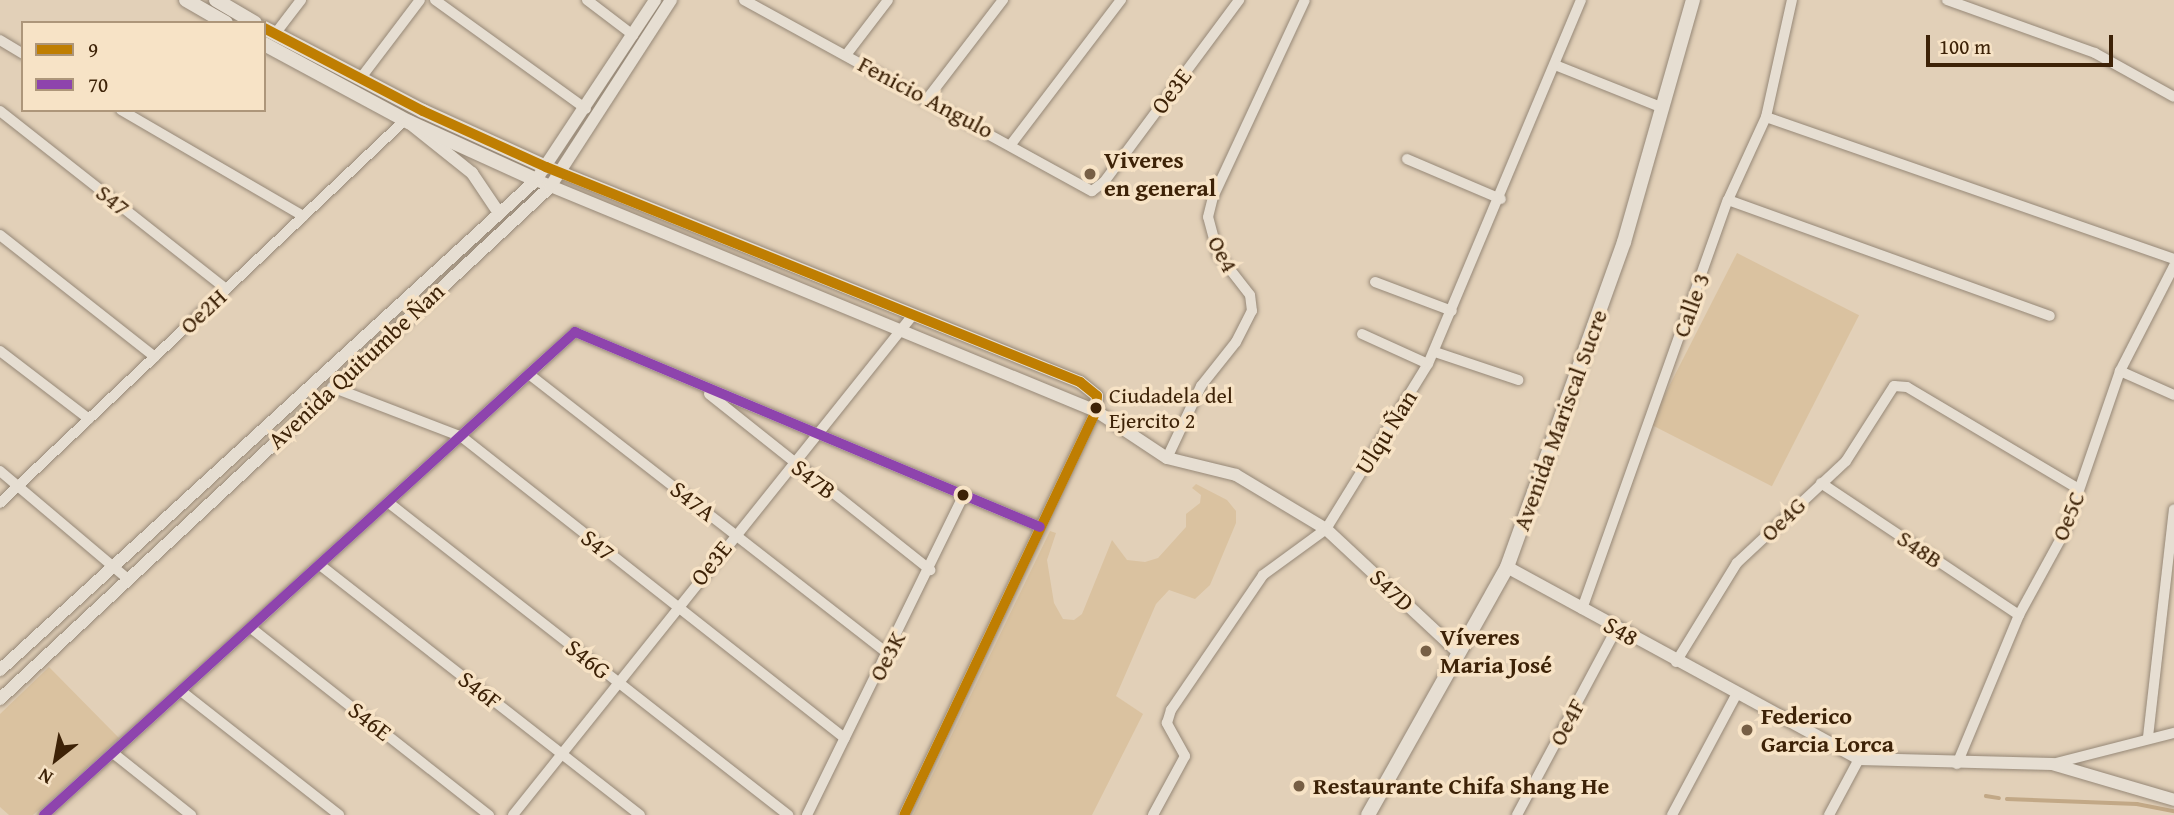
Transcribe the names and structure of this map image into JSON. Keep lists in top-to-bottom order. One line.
{"streets":{"main road":["Avenida Mariscal Sucre"],"street":["Oe3E","Fenicio Angulo","S47","Oe4","Calle 3","Oe2H","Avenida Quitumbe Ñan","Ulqu Ñan","S47B","S47A","Oe5C","Oe4G","S48B","S47D","S48","Oe3K","S46G","S46F","S46E","Oe4F"]},"crossings":[["Oe3E","Fenicio Angulo"],["Oe3E","S47"],["Oe3E","S47B"],["Oe3E","S47A"],["Oe3E","S46G"],["Oe3E","S46F"],["S47","Oe2H"],["S47","Avenida Quitumbe Ñan"],["S47","Oe3K"],["Oe4","S47D"],["Calle 3","S48"],["Avenida Mariscal Sucre","S47D"],["Avenida Mariscal Sucre","S48"],["Ulqu Ñan","S47D"],["S47B","Oe3K"],["S47A","Oe3K"],["Oe5C","Oe4G"],["Oe5C","S48B"],["Oe4G","S48B"],["Oe4G","S48"],["S48","Oe4F"]],"places":["Viveres en general","Ciudadela del Ejercito 2","Víveres Maria José","Federico Garcia Lorca","Restaurante Chifa Shang He"],"lines":["transit line 9","transit line 70"],"legend":["9","70"],"scale_bar":"100 m","north":"bottom left"}
